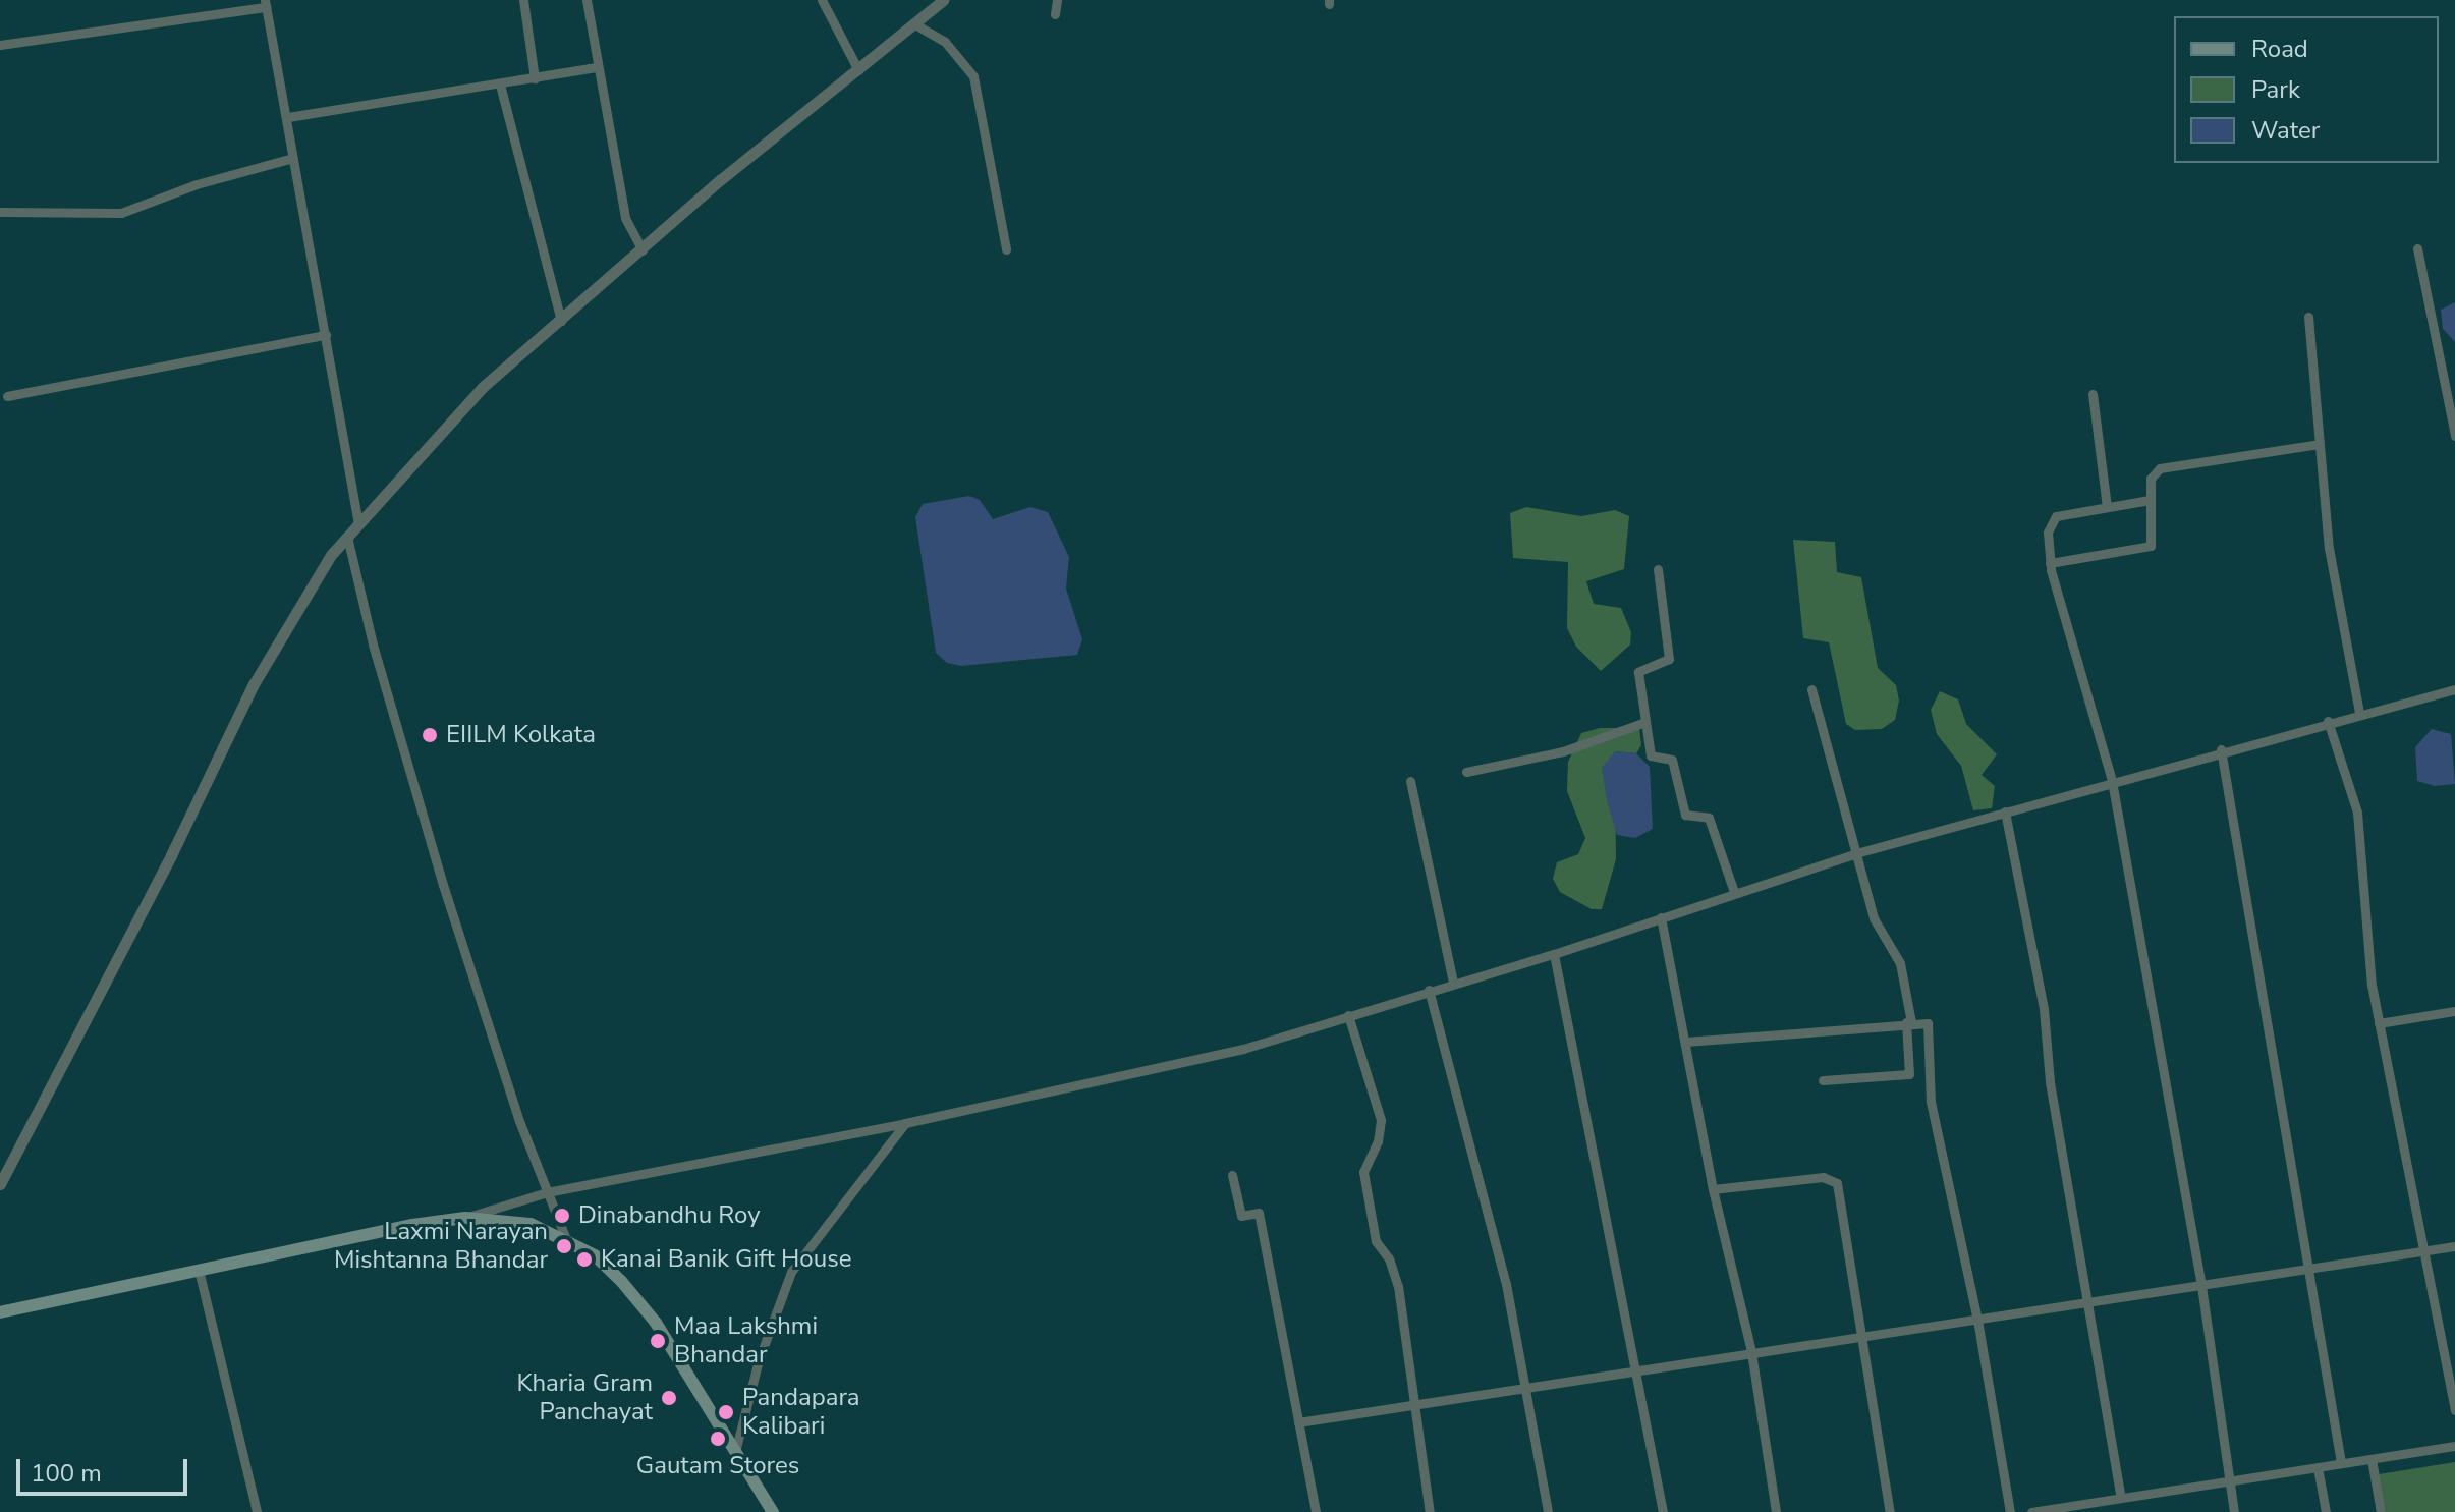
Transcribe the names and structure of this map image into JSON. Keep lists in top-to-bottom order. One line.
{"places":["EIILM Kolkata","Dinabandhu Roy","Laxmi Narayan Mishtanna Bhandar","Kanai Banik Gift House","Maa Lakshmi Bhandar","Kharia Gram Panchayat","Pandapara Kalibari","Gautam Stores"],"legend":["Road","Park","Water"],"scale_bar":"100 m"}
